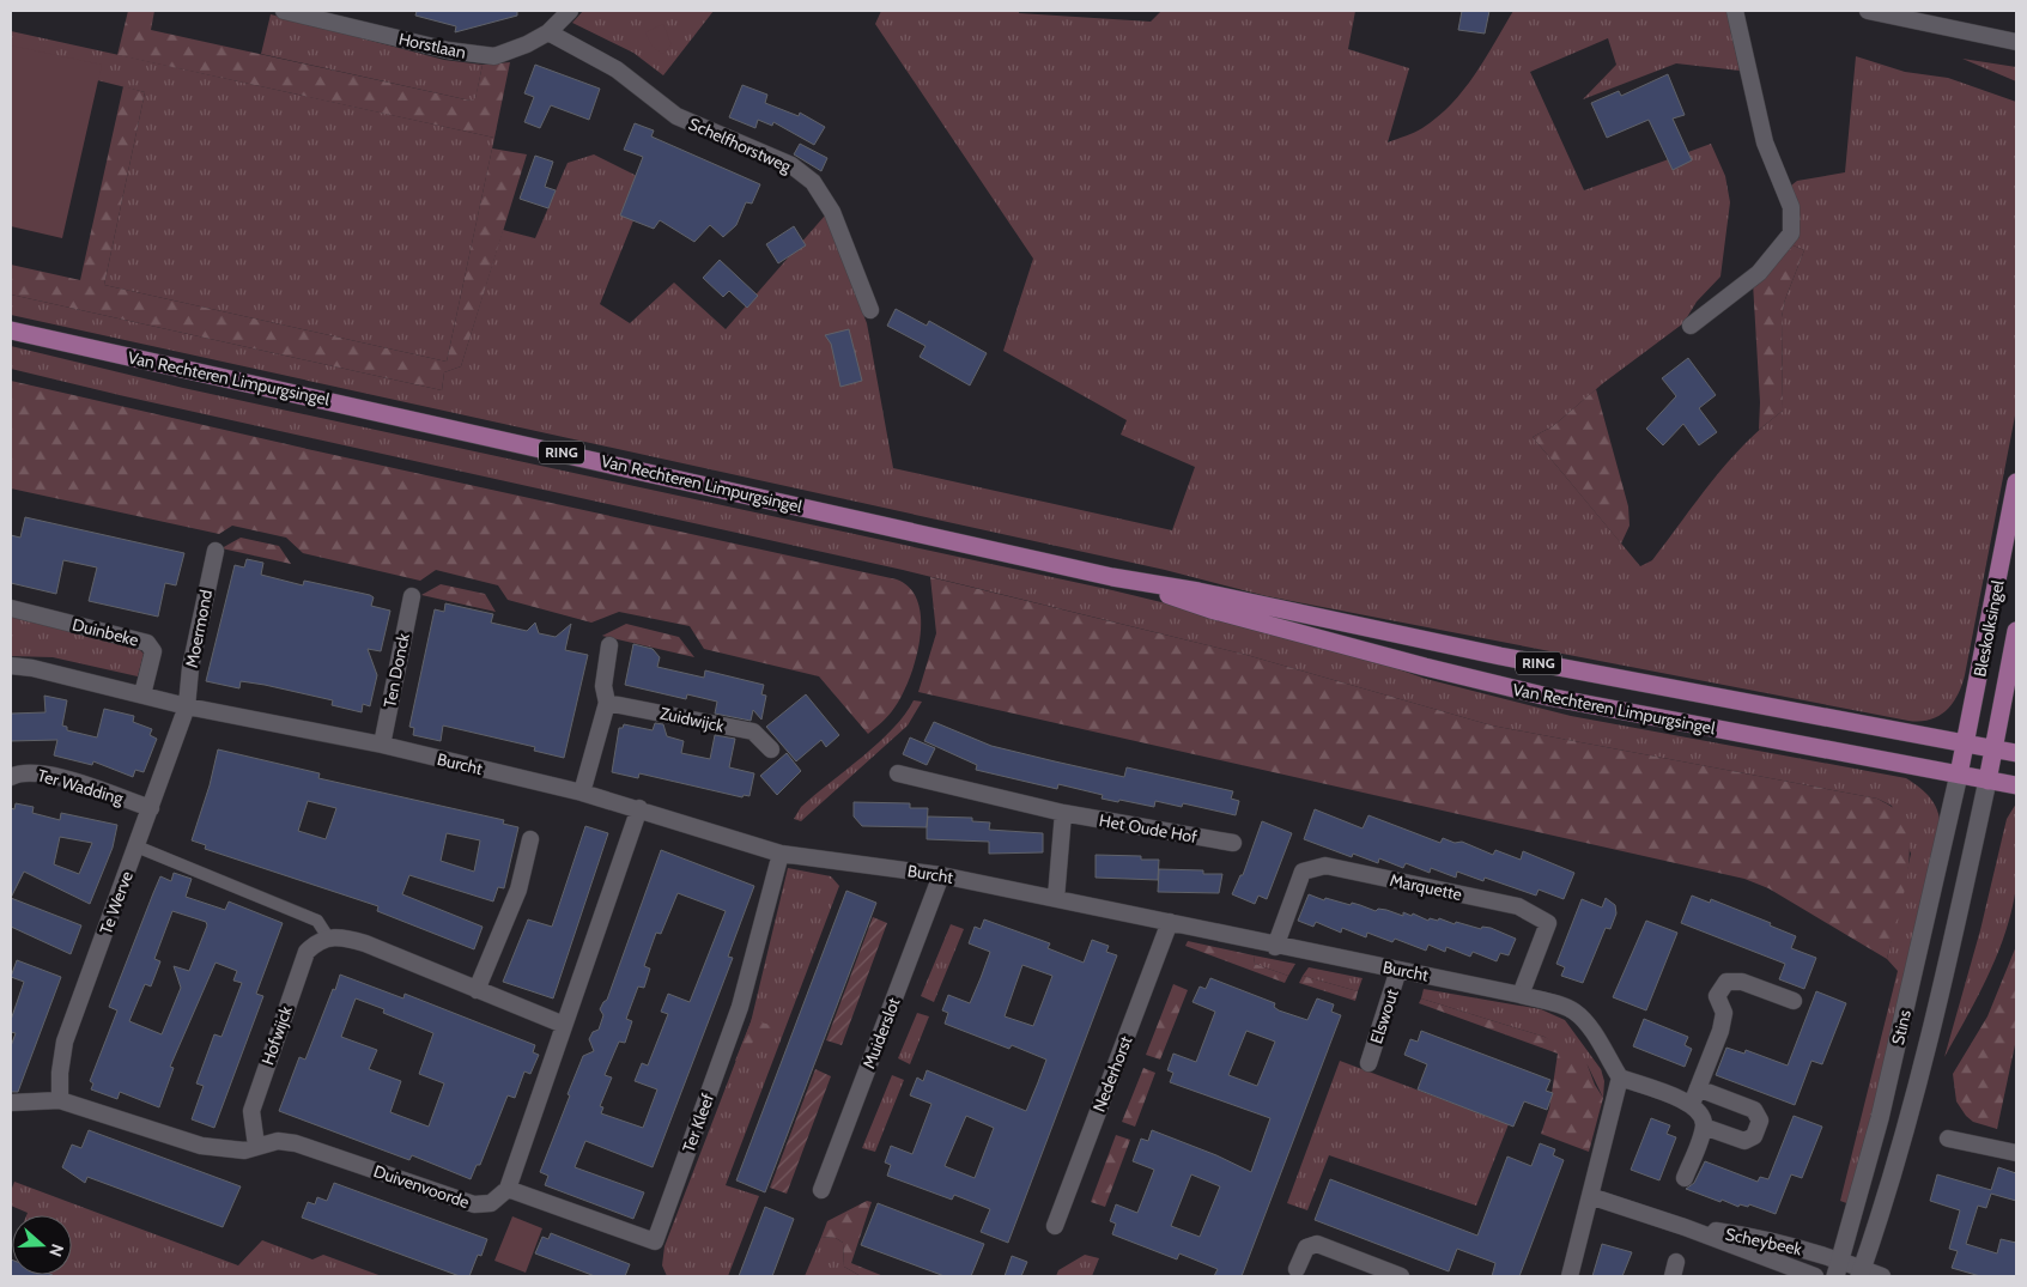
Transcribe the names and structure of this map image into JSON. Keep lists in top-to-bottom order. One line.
{"streets":{"main road":["Van Rechteren Limpurgsingel","RING","Bleskolksingel"],"street":["Horstlaan","Schelfhorstweg","Moermond","Duinbeke","Ten Donck","Zuidwijck","Burcht","Ter Wadding","Het Oude Hof","Marquette","Te Werve","Elswout","Stins","Muiderslot","Hofwijck","Nederhorst","Ter Kleef","Duivenvoorde","Scheybeek"]},"crossings":[["Horstlaan","Schelfhorstweg"],["Van Rechteren Limpurgsingel","Bleskolksingel"],["Van Rechteren Limpurgsingel","Stins"],["Moermond","Burcht"],["Moermond","Te Werve"],["Bleskolksingel","Stins"],["Duinbeke","Burcht"],["Ten Donck","Burcht"],["Burcht","Marquette"],["Burcht","Te Werve"],["Burcht","Elswout"],["Burcht","Muiderslot"],["Burcht","Nederhorst"],["Burcht","Ter Kleef"],["Ter Wadding","Te Werve"],["Te Werve","Duivenvoorde"],["Stins","Scheybeek"],["Hofwijck","Duivenvoorde"],["Ter Kleef","Duivenvoorde"]],"north":"right"}
